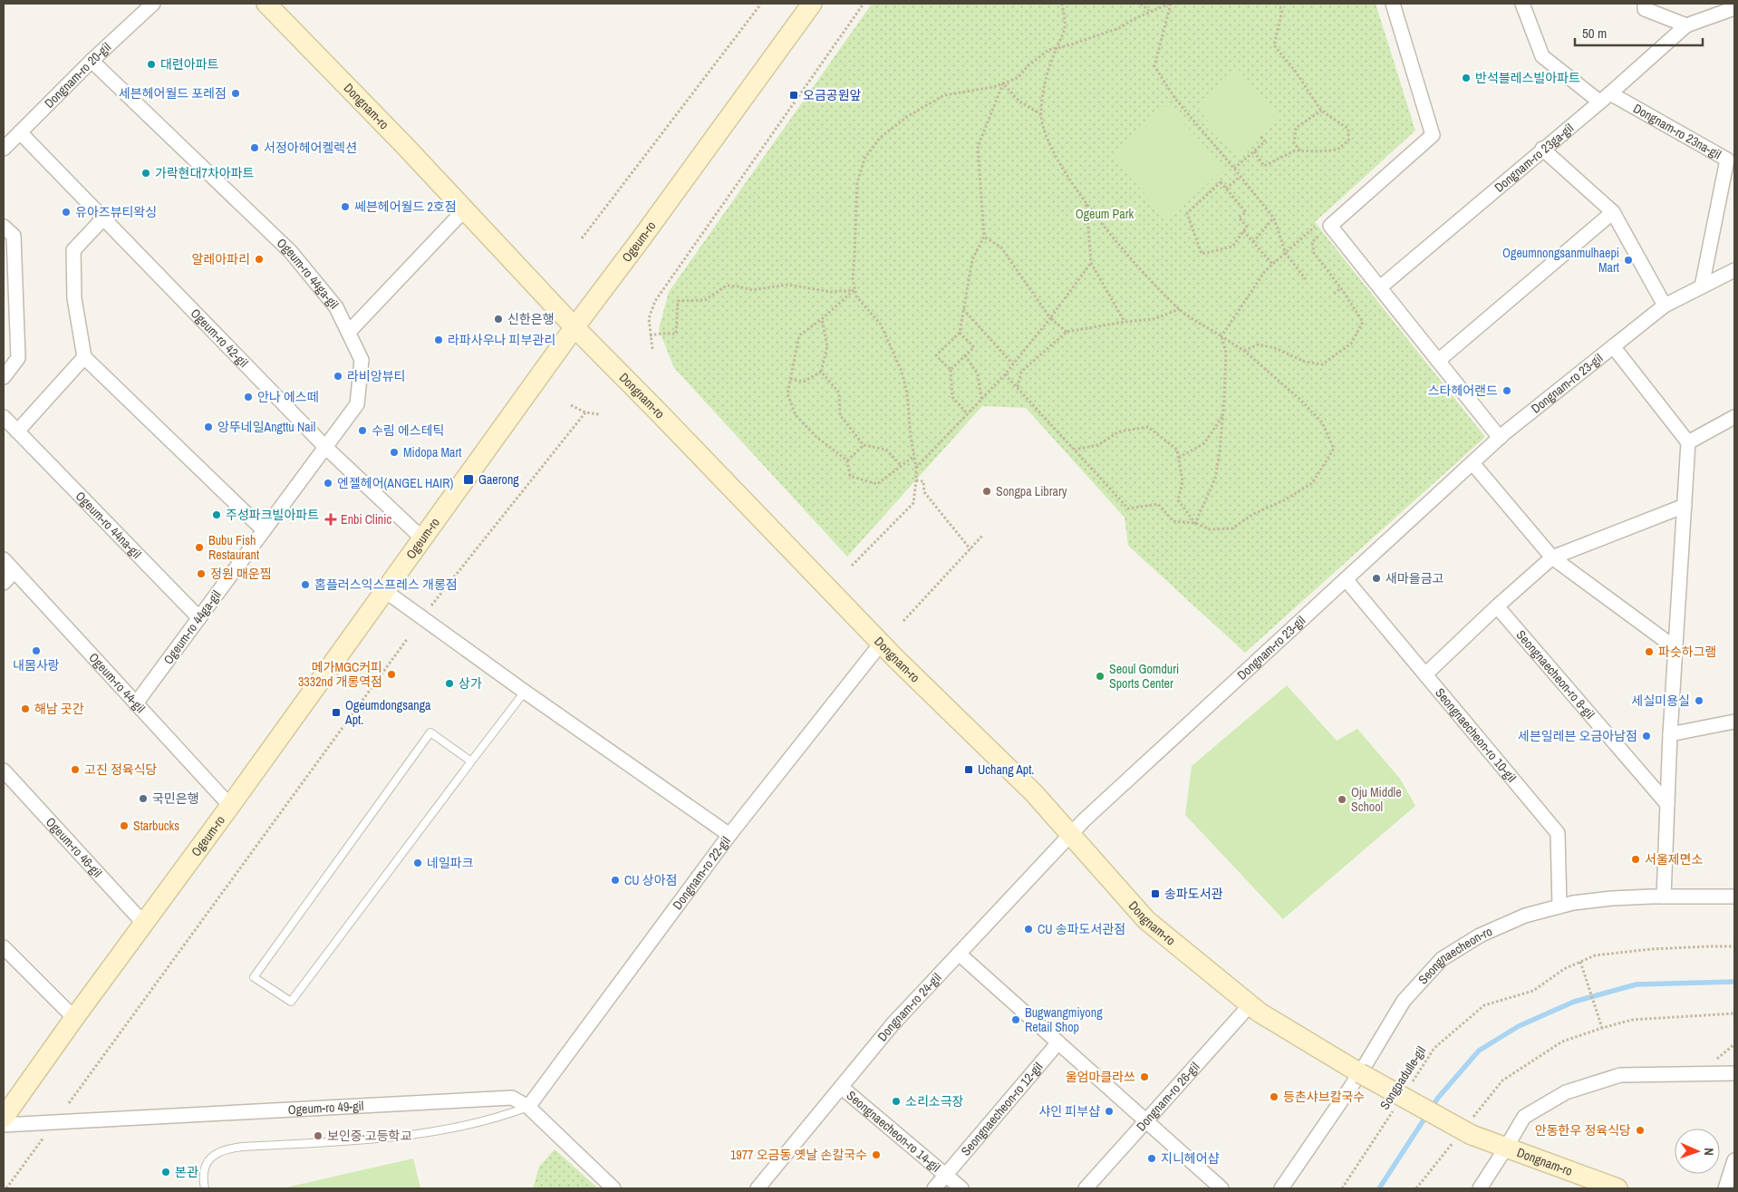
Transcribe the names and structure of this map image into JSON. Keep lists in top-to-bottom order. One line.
{"streets":{"main road":["Dongnam-ro","Ogeum-ro"],"street":["Dongnam-ro 20-gil","Dongnam-ro 23na-gil","Dongnam-ro 23ga-gil","Ogeum-ro 44ga-gil","Ogeum-ro 42-gil","Dongnam-ro 23-gil","Ogeum-ro 44na-gil","Seongnaecheon-ro 8-gil","Ogeum-ro 44-gil","Seongnaecheon-ro 10-gil","Ogeum-ro 46-gil","Dongnam-ro 22-gil","Seongnaecheon-ro","Dongnam-ro 24-gil","Dongnam-ro 26-gil","Ogeum-ro 49-gil","Seongnaecheon-ro 12-gil","Seongnaecheon-ro 14-gil"],"path":["Songpadulle-gil"]},"crossings":[["Dongnam-ro 20-gil","Ogeum-ro 44ga-gil"],["Dongnam-ro 20-gil","Ogeum-ro 42-gil"],["Dongnam-ro","Ogeum-ro"],["Dongnam-ro","Dongnam-ro 23-gil"],["Dongnam-ro","Dongnam-ro 22-gil"],["Dongnam-ro","Seongnaecheon-ro"],["Dongnam-ro","Dongnam-ro 24-gil"],["Dongnam-ro","Dongnam-ro 26-gil"],["Dongnam-ro 23na-gil","Dongnam-ro 23ga-gil"],["Dongnam-ro 23na-gil","Dongnam-ro 23-gil"],["Ogeum-ro","Ogeum-ro 42-gil"],["Ogeum-ro","Ogeum-ro 44-gil"],["Ogeum-ro","Ogeum-ro 46-gil"],["Ogeum-ro 44ga-gil","Ogeum-ro 42-gil"],["Ogeum-ro 44ga-gil","Ogeum-ro 44na-gil"],["Ogeum-ro 44ga-gil","Ogeum-ro 44-gil"],["Dongnam-ro 23-gil","Seongnaecheon-ro 10-gil"],["Dongnam-ro 23-gil","Dongnam-ro 24-gil"],["Seongnaecheon-ro 10-gil","Seongnaecheon-ro"],["Dongnam-ro 22-gil","Ogeum-ro 49-gil"],["Dongnam-ro 24-gil","Seongnaecheon-ro 14-gil"],["Seongnaecheon-ro 12-gil","Seongnaecheon-ro 14-gil"]],"parks":["Ogeum Park"],"places":{"other":["대련아파트","반석블레스빌아파트","세븐헤어월드 포레점","서정아헤어켈렉션","가락현대7차아파트","쎄븐헤어월드 2호점","유아즈뷰티왁싱","알레아파리","Ogeumnongsanmulhaepi Mart","신한은행","라파사우나 피부관리","라비앙뷰티","스타헤어랜드","안나 에스떼","앙뚜네일Angttu Nail","수림 에스테틱","Midopa Mart","엔젤헤어(ANGEL HAIR)","Songpa Library","주성파크빌아파트","Bubu Fish Restaurant","정원 매운찜","새마을금고","홈플러스익스프레스 개롱점","내몸사랑","파슷하그램","메가MGC커피 3332nd 개롱역점","Seoul Gomduri Sports Center","상가","세실미용실","해남 곳간","세븐일레븐 오금아남점","고진 정육식당","국민은행","Oju Middle School","Starbucks","서울제면소","네일파크","CU 상아점","CU 송파도서관점","Bugwangmiyong Retail Shop","울엄마클라쓰","등촌샤브칼국수","소리소극장","샤인 피부샵","안동한우 정육식당","보인중·고등학교","1977 오금동 옛날 손칼국수","지니헤어샵","본관"],"transit":["오금공원앞","Gaerong","Ogeumdongsanga Apt.","Uchang Apt.","송파도서관"],"health":["Enbi Clinic"]},"scale_bar":"50 m","north":"right"}
